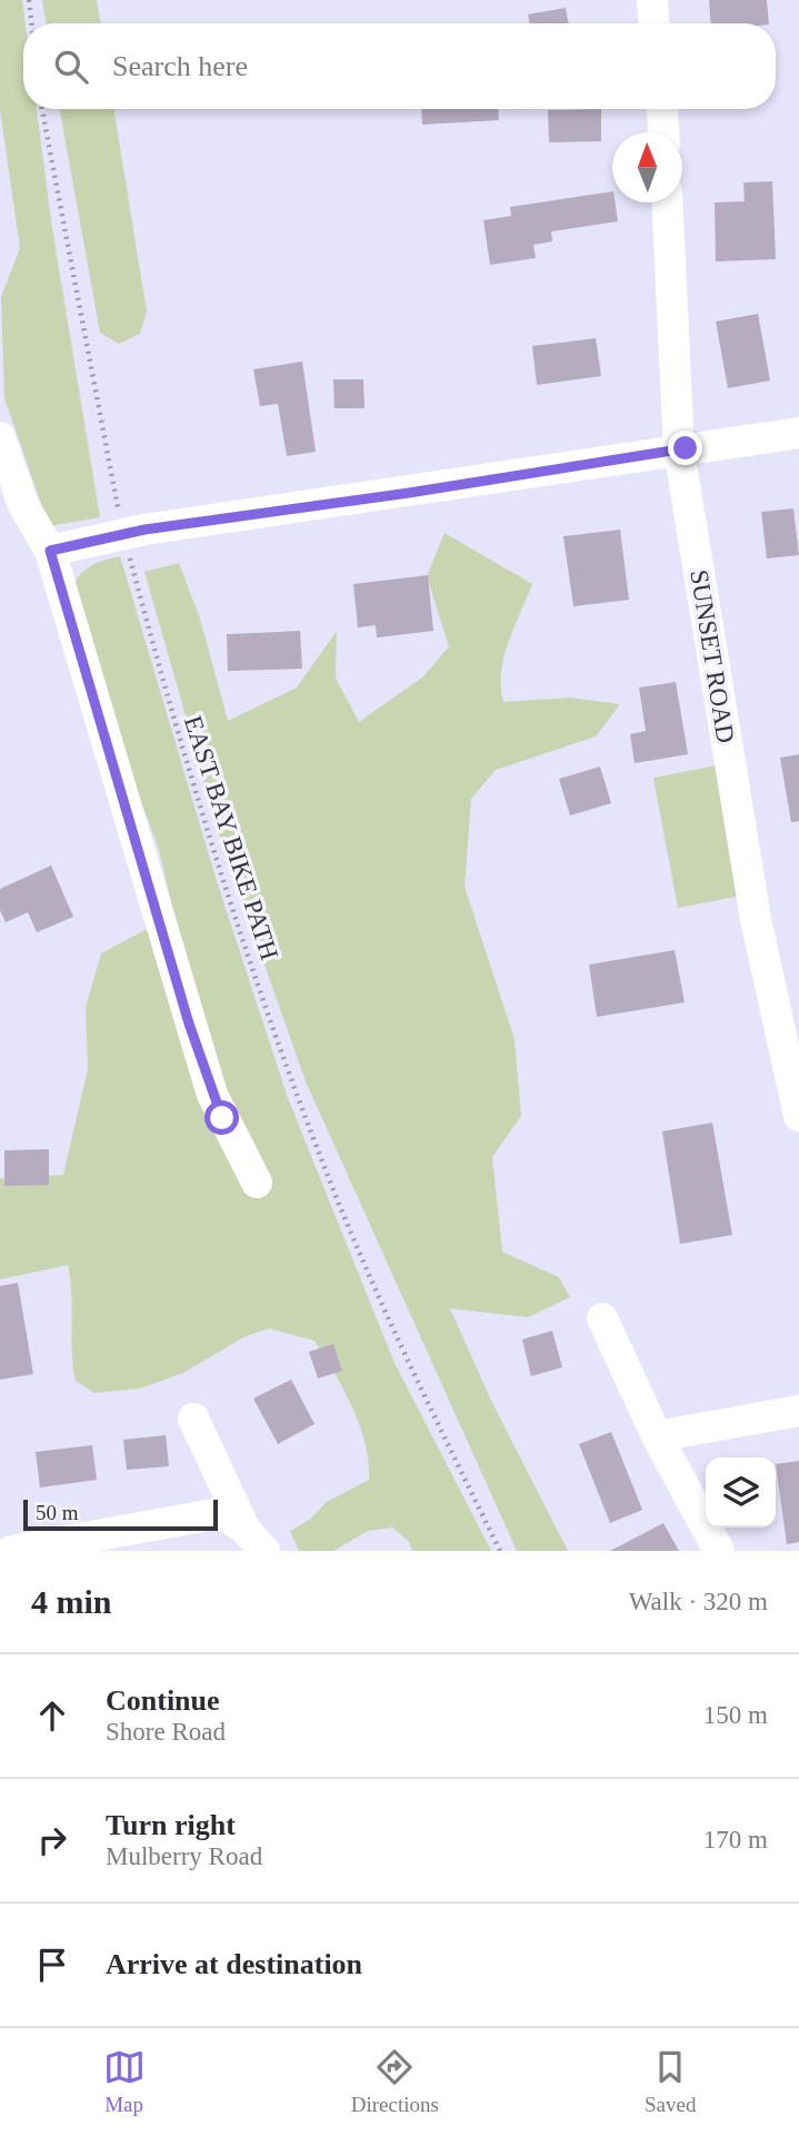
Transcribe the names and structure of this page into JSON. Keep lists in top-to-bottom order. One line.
{"streets":{"street":["SUNSET ROAD"],"path":["EAST BAY BIKE PATH"]},"scale_bar":"50 m","north":"top","page":{"search":"Search here","scale":"50 m","heading":["4 min","Walk · 320 m"],"list":[["Continue","Shore Road","150 m"],["Turn right","Mulberry Road","170 m"],"Arrive at destination"],"nav":["Map","Directions","Saved"]}}
